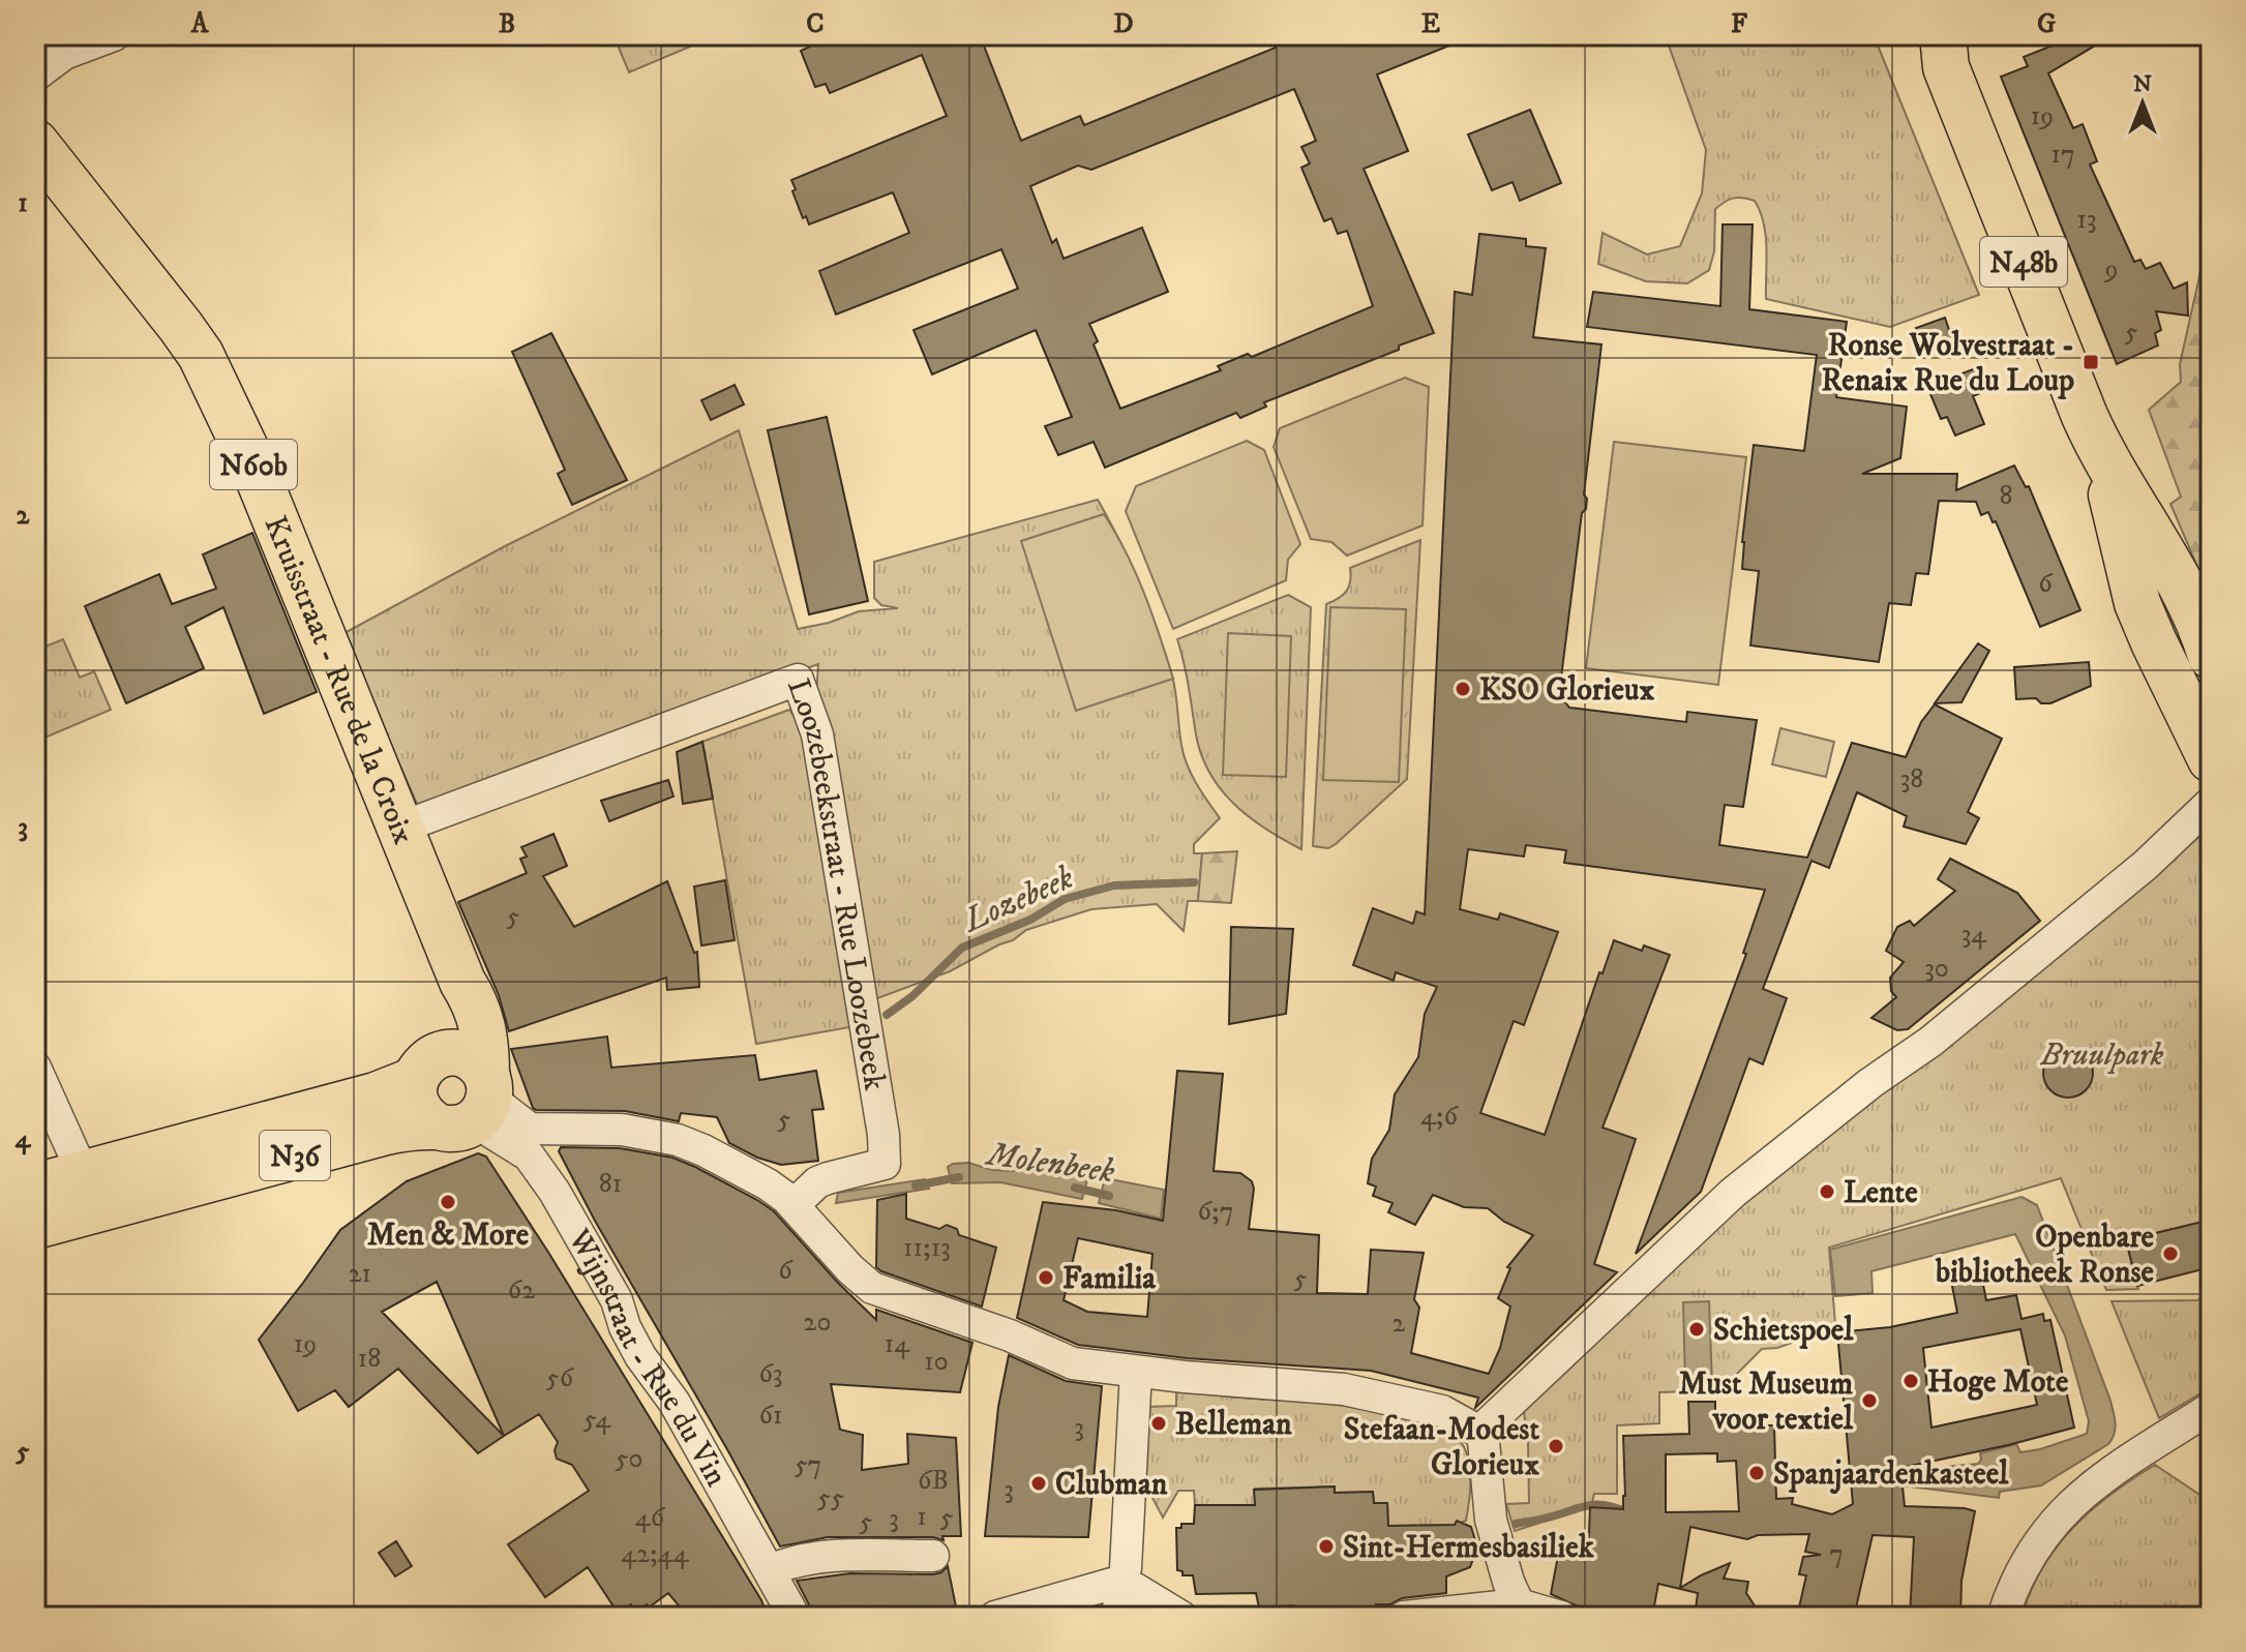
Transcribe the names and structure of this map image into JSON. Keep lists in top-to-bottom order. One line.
{"streets":{"main road":["N48b","N60b","Kruisstraat - Rue de la Croix","N36"],"street":["Loozebeekstraat - Rue Loozebeek","Wijnstraat - Rue du Vin"]},"crossings":[["Kruisstraat - Rue de la Croix","Loozebeekstraat - Rue Loozebeek"],["Kruisstraat - Rue de la Croix","N36"],["Kruisstraat - Rue de la Croix","Wijnstraat - Rue du Vin"],["N36","Wijnstraat - Rue du Vin"]],"water":["Lozebeek","Molenbeek"],"parks":["Bruulpark"],"places":{"transit":["Ronse Wolvestraat - Renaix Rue du Loup"],"other":["KSO Glorieux","Lente","Men & More","Openbare bibliotheek Ronse","Familia","Schietspoel","Hoge Mote","Must Museum voor textiel","Belleman","Stefaan-Modest Glorieux","Spanjaardenkasteel","Clubman","Sint-Hermesbasiliek"]},"house_numbers":["19","17","13","9","5","8","6","38","5","34","30","4;6","5","81","6;7","11;13","6","21","5","62","20","2","19","14","18","10","63","56","61","54","3","50","57","6B","3","55","1","46","5","3","5","42;44","7"],"north":"top","grid":{"columns":["A","B","C","D","E","F","G"],"rows":["1","2","3","4","5"]}}
